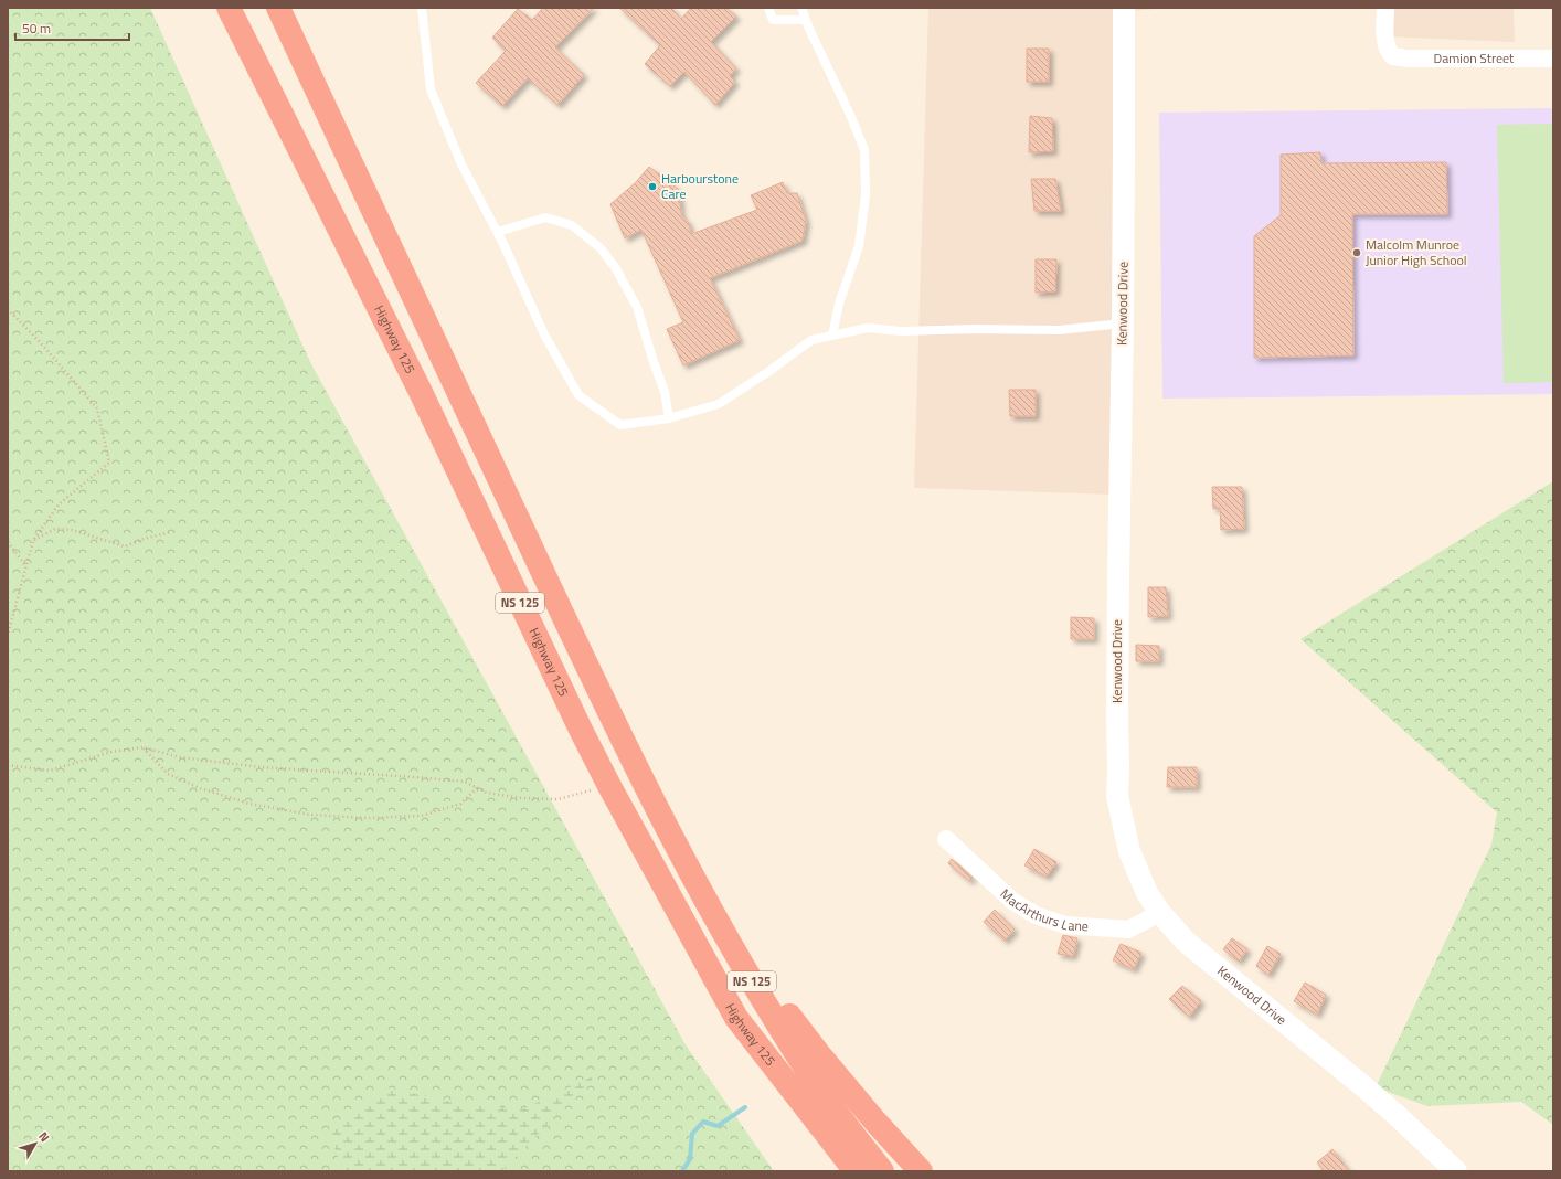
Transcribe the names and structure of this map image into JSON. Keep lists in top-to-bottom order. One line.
{"streets":{"highway":["Highway 125","NS 125"],"street":["Damion Street","Kenwood Drive","MacArthurs Lane"]},"crossings":[["Kenwood Drive","MacArthurs Lane"]],"places":["Harbourstone Care","Malcolm Munroe Junior High School"],"scale_bar":"50 m","north":"top right"}
